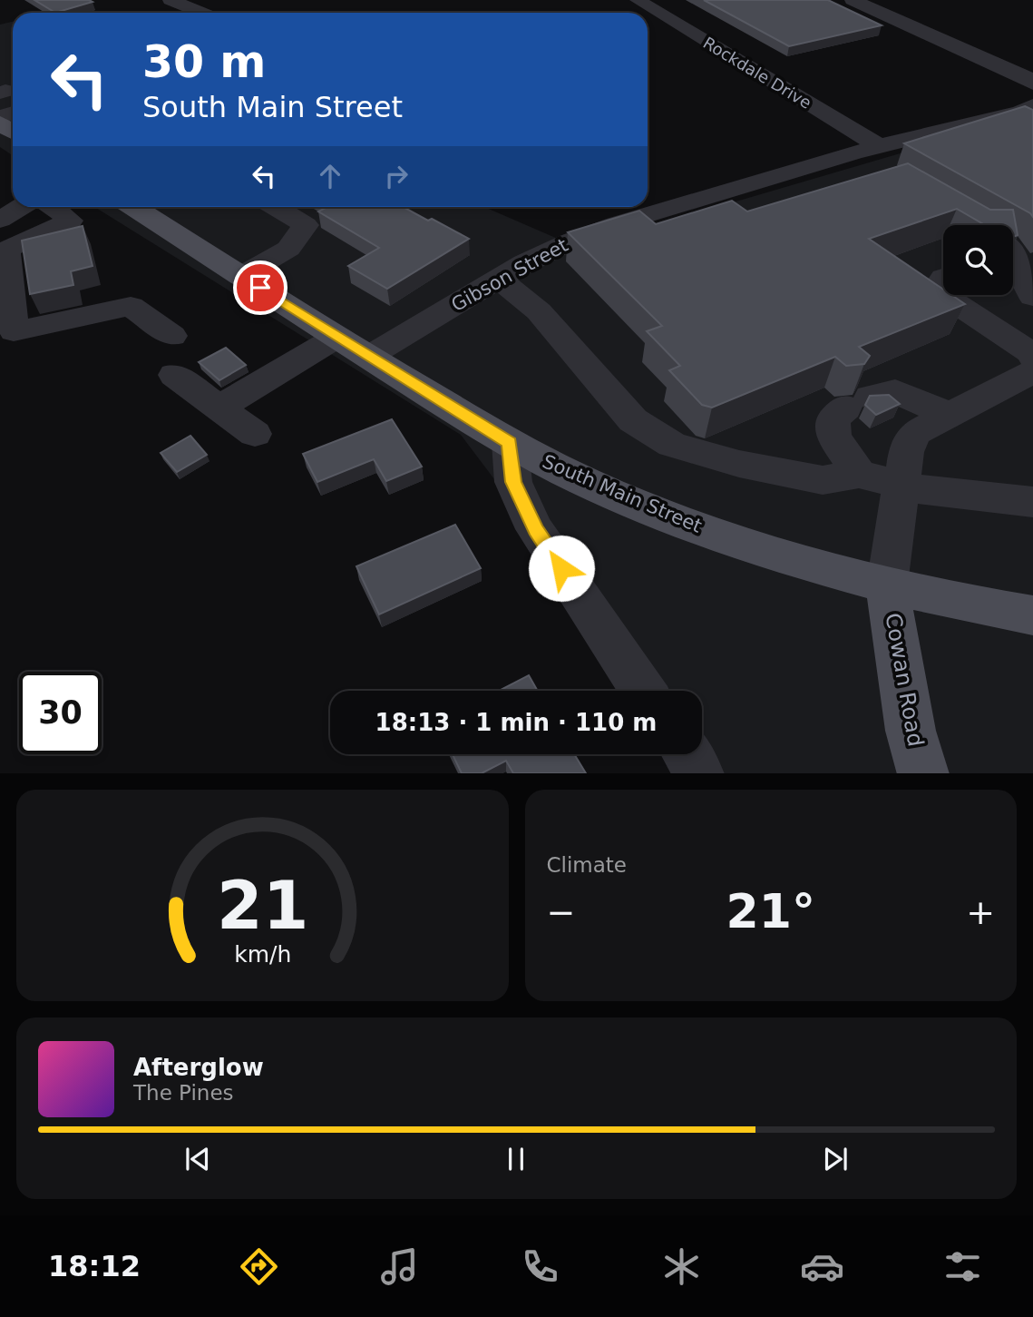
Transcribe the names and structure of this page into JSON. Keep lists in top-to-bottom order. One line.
{"streets":{"main road":["South Main Street","Cowan Road"],"street":["Rockdale Drive","Gibson Street"]},"crossings":[["Rockdale Drive","Gibson Street"],["Gibson Street","South Main Street"],["South Main Street","Cowan Road"]],"page":{"turn":["30 m","South Main Street"],"limit":"30","trip":"18:13 · 1 min · 110 m","tile":"Climate","heat":["−","21°","+"],"song":["Afterglow","The Pines"],"tabs":"18:12","gauge":["21","km/h"]}}
